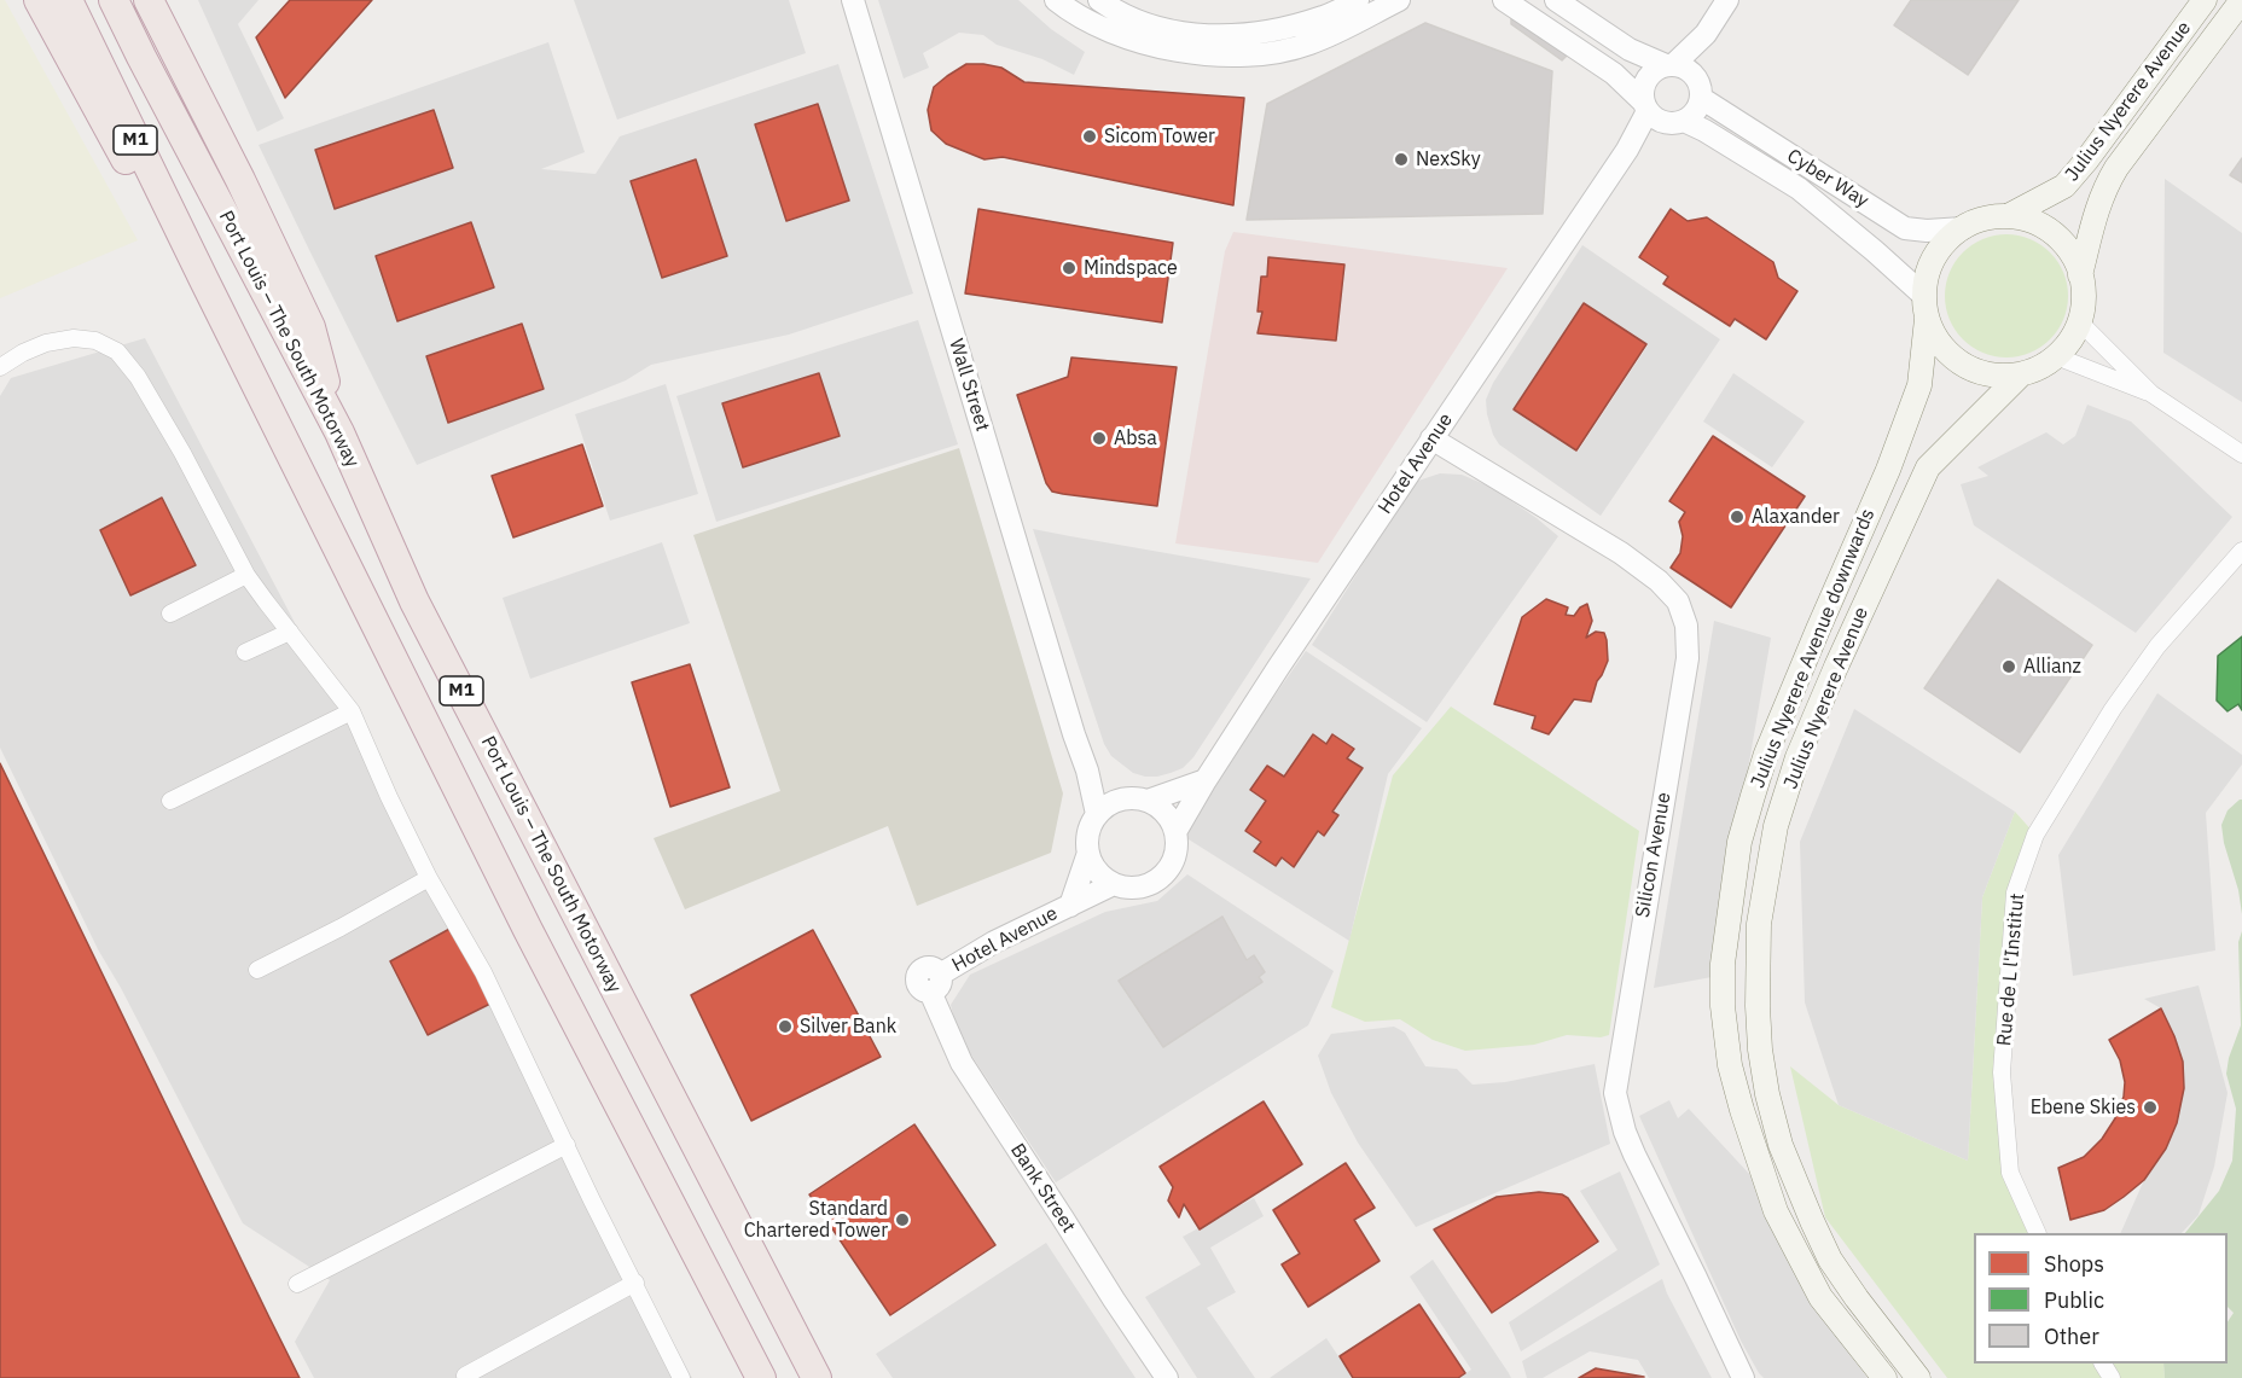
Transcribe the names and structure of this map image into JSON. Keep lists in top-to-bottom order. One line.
{"streets":{"highway":["M1","Port Louis – The South Motorway"],"main road":["Julius Nyerere Avenue","Julius Nyerere Avenue downwards"],"street":["Cyber Way","Wall Street","Hotel Avenue","Silicon Avenue","Rue de L l'Institut","Bank Street"]},"crossings":[["Julius Nyerere Avenue","Cyber Way"],["Julius Nyerere Avenue","Julius Nyerere Avenue downwards"],["Cyber Way","Hotel Avenue"],["Cyber Way","Julius Nyerere Avenue downwards"],["Wall Street","Hotel Avenue"],["Hotel Avenue","Silicon Avenue"],["Hotel Avenue","Bank Street"]],"places":["Sicom Tower","NexSky","Mindspace","Absa","Alaxander","Allianz","Silver Bank","Ebene Skies","Standard Chartered Tower"],"legend":["Shops","Public","Other"]}
